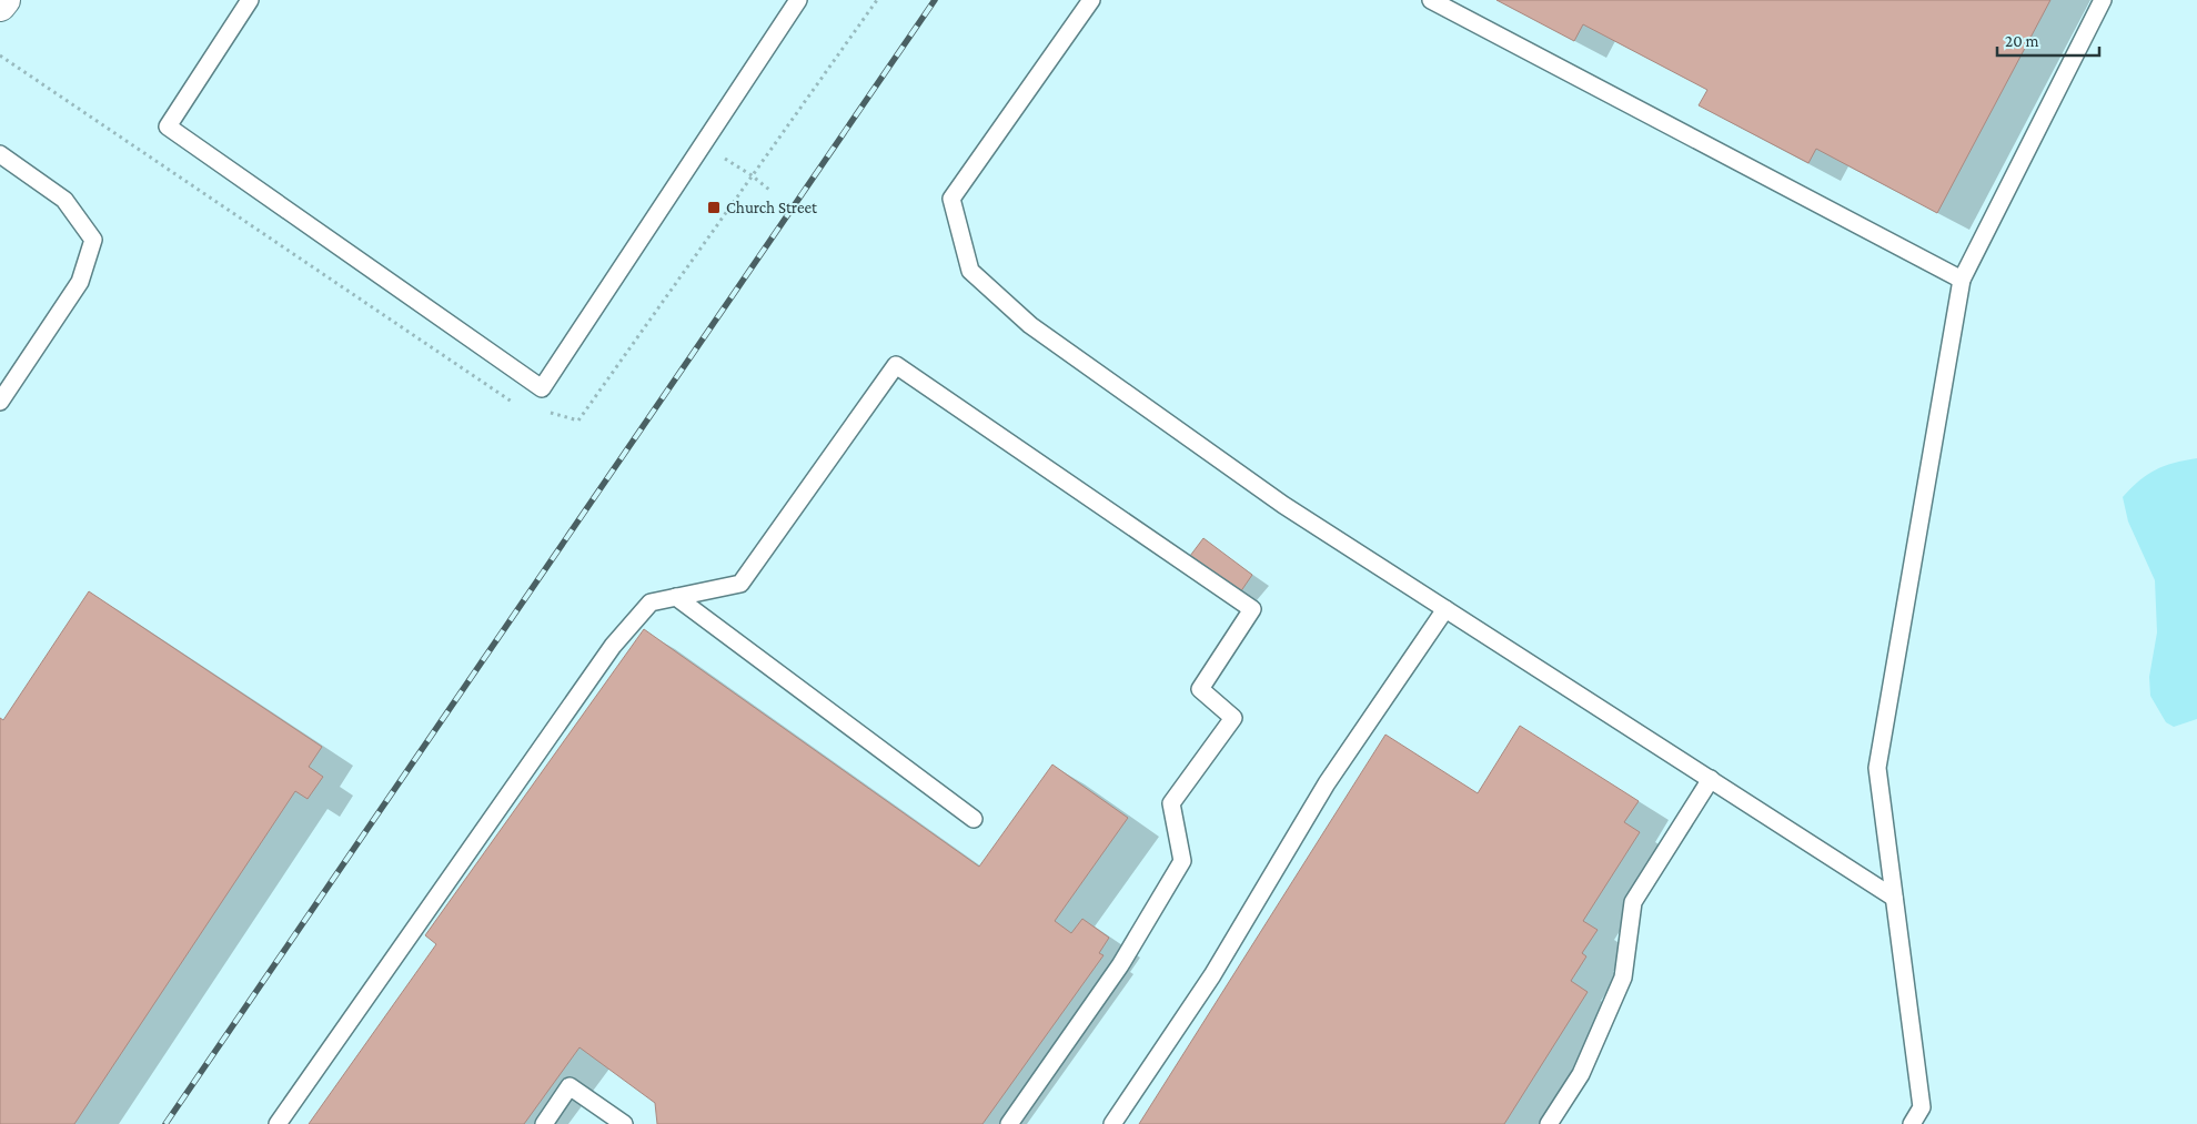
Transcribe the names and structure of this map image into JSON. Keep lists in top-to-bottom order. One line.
{"places":{"transit":["Church Street"]},"scale_bar":"20 m"}
